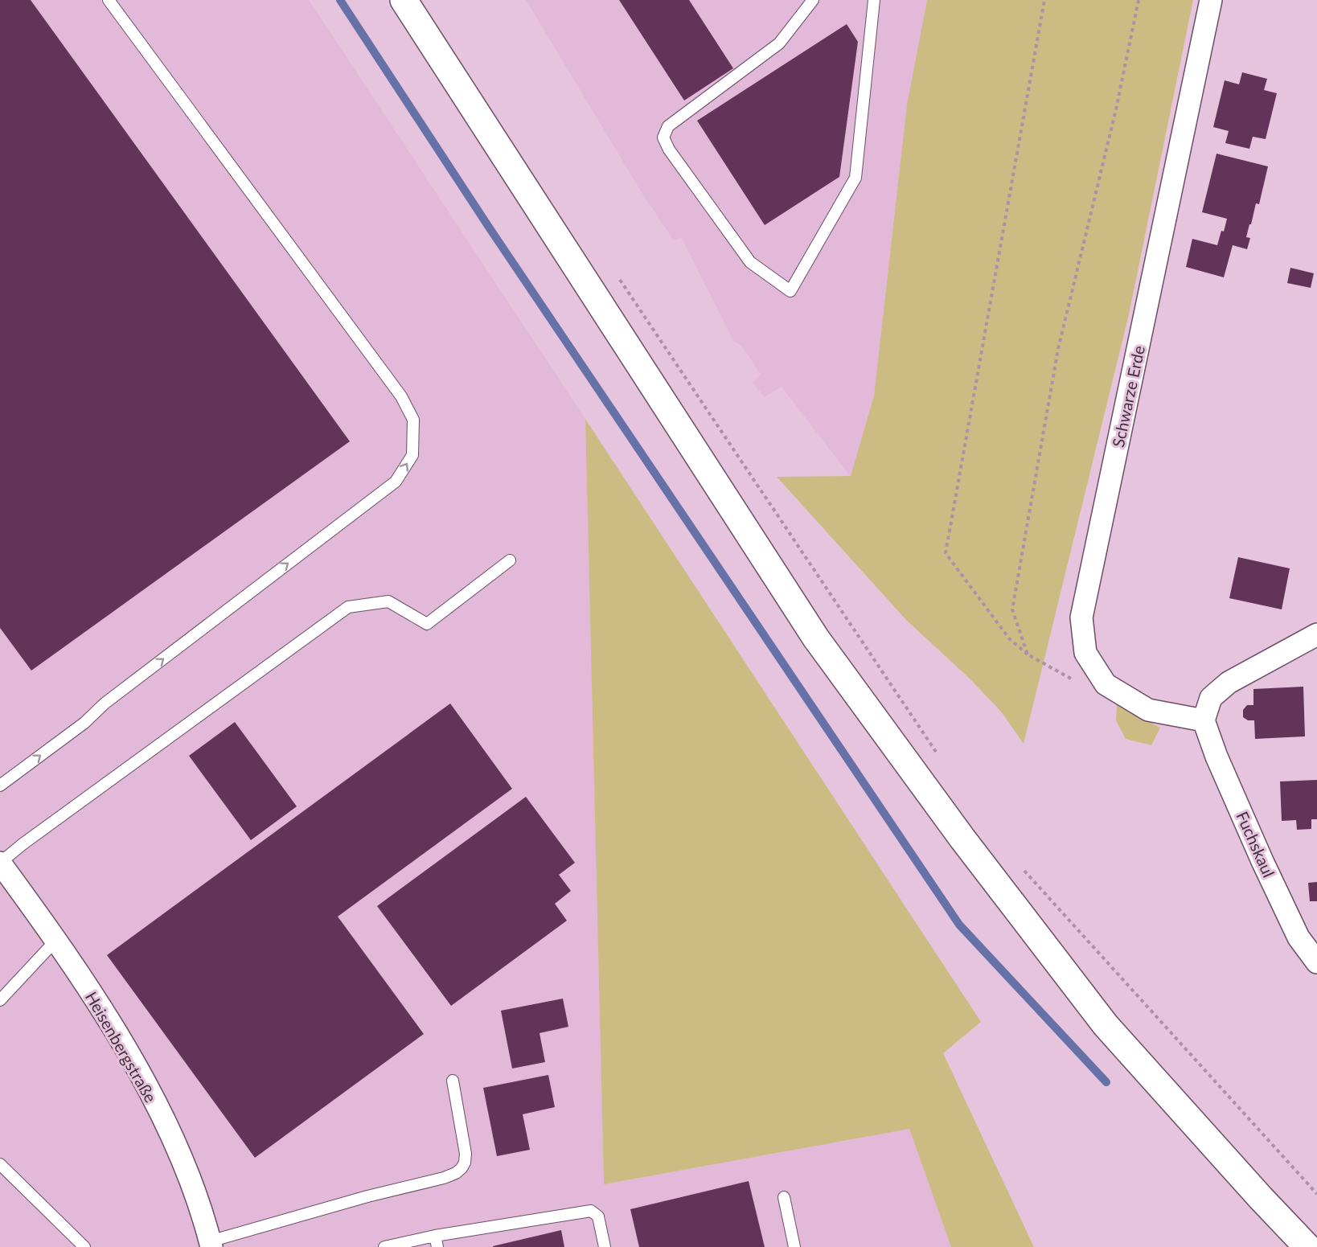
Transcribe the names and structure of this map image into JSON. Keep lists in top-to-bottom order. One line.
{"streets":{"street":["Schwarze Erde","Fuchskaul","Heisenbergstraße"]},"crossings":[["Schwarze Erde","Fuchskaul"]]}
